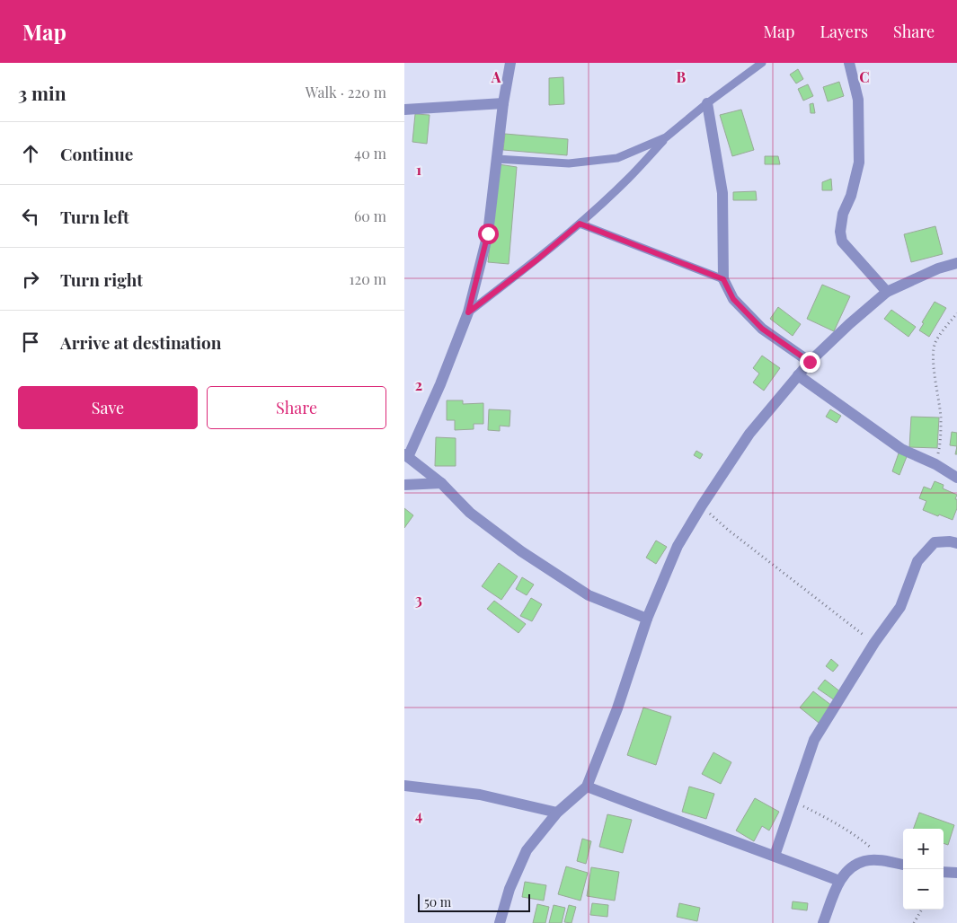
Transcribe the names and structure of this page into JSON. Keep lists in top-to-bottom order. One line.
{"scale_bar":"50 m","page":{"header":"Map","nav":["Map","Layers","Share"],"heading":["3 min","Walk · 220 m"],"list":[["Continue","40 m"],["Turn left","60 m"],["Turn right","120 m"],"Arrive at destination"],"buttons":["Save","Share"],"map_buttons":["+","−"],"scale":"50 m"},"grid":{"columns":["A","B","C"],"rows":["1","2","3","4"]}}
